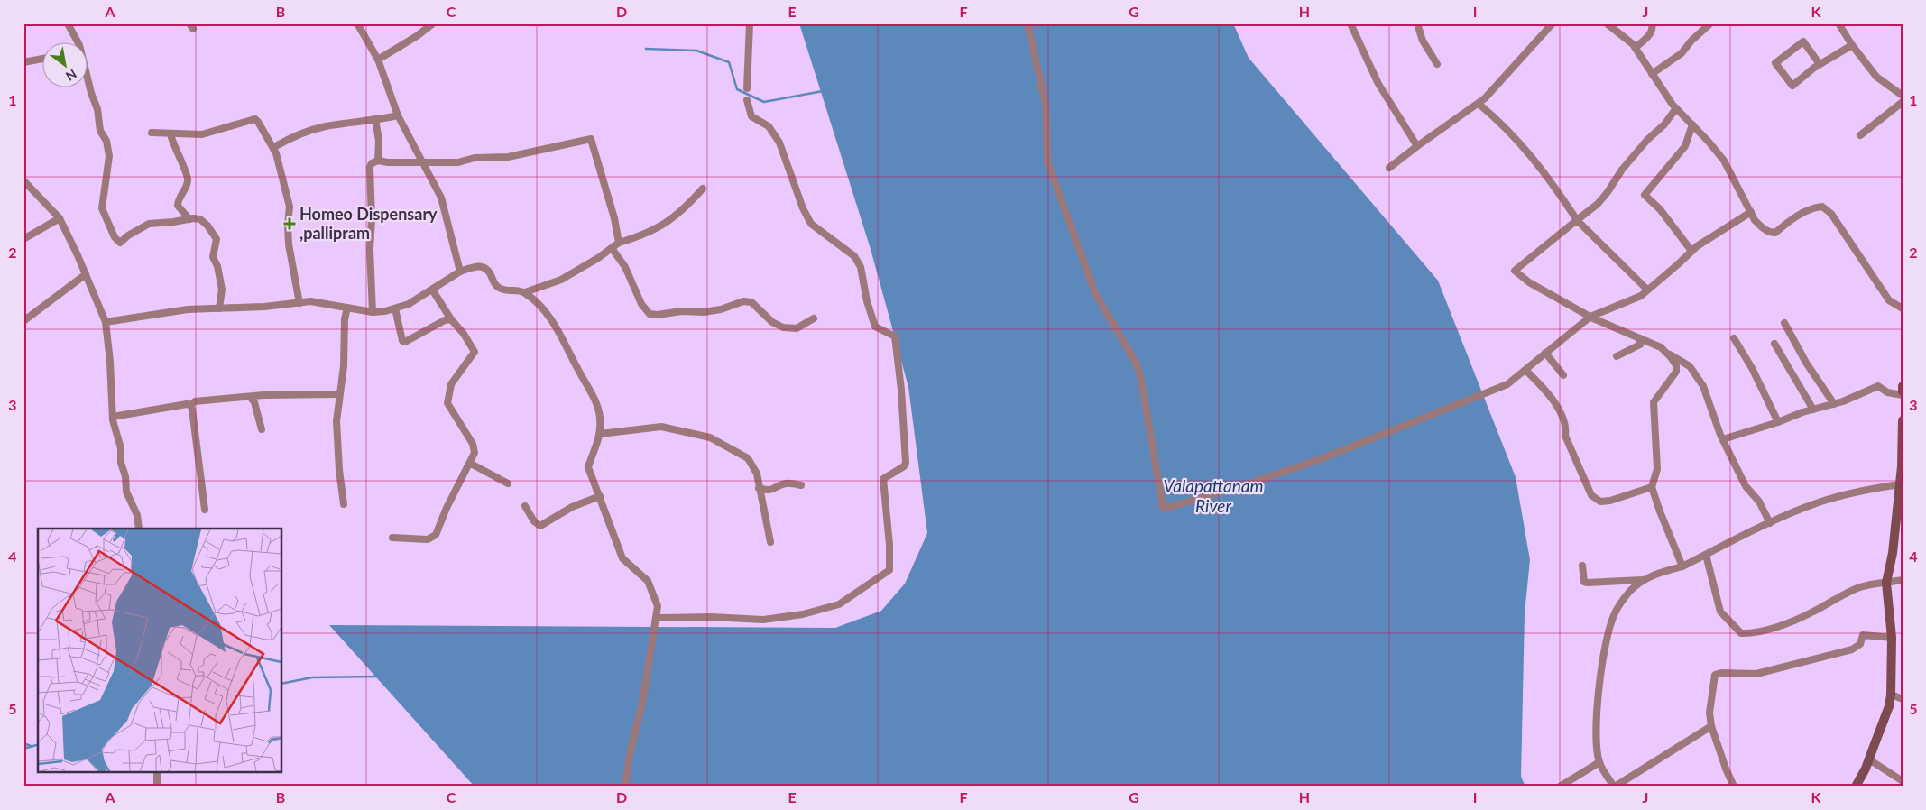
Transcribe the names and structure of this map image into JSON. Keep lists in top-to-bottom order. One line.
{"water":["Valapattanam River"],"places":{"health":["Homeo Dispensary ,pallipram"]},"north":"bottom right","grid":{"columns":["A","B","C","D","E","F","G","H","I","J","K"],"rows":["1","2","3","4","5"]}}
